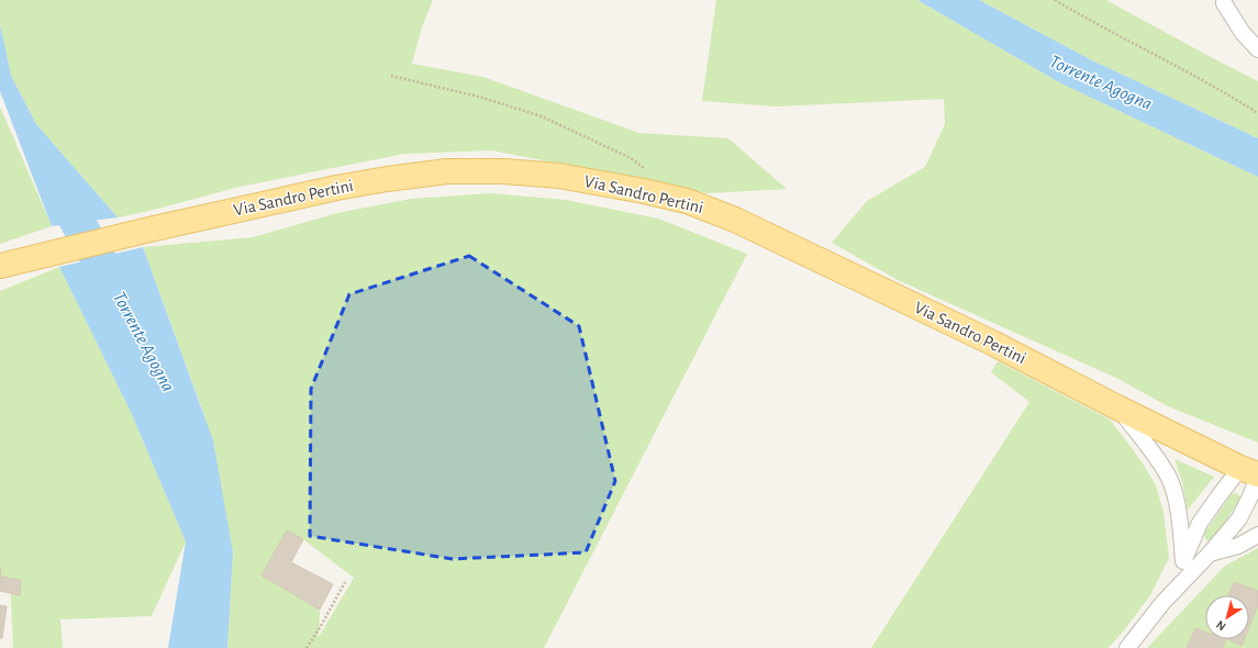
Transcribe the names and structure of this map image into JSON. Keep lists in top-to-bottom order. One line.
{"streets":{"main road":["Via Sandro Pertini"]},"water":["Torrente Agogna"],"north":"bottom left"}
